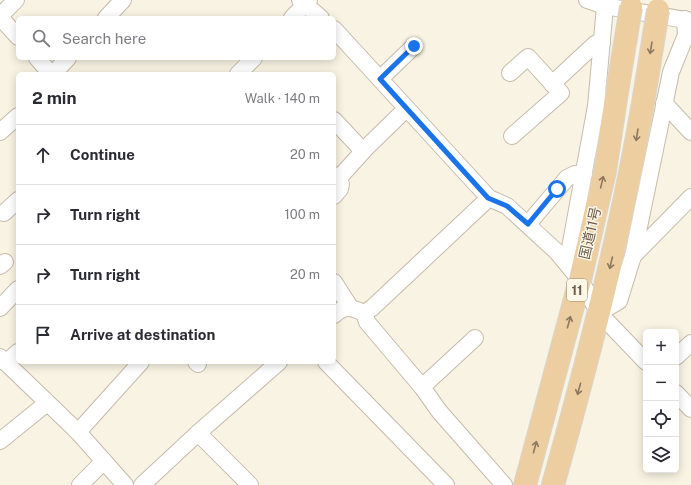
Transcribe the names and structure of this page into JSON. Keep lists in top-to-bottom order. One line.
{"streets":{"highway":["国道11号","11"]},"page":{"search":"Search here","heading":["2 min","Walk · 140 m"],"list":[["Continue","20 m"],["Turn right","100 m"],["Turn right","20 m"],"Arrive at destination"],"map_buttons":["+","−"]}}
